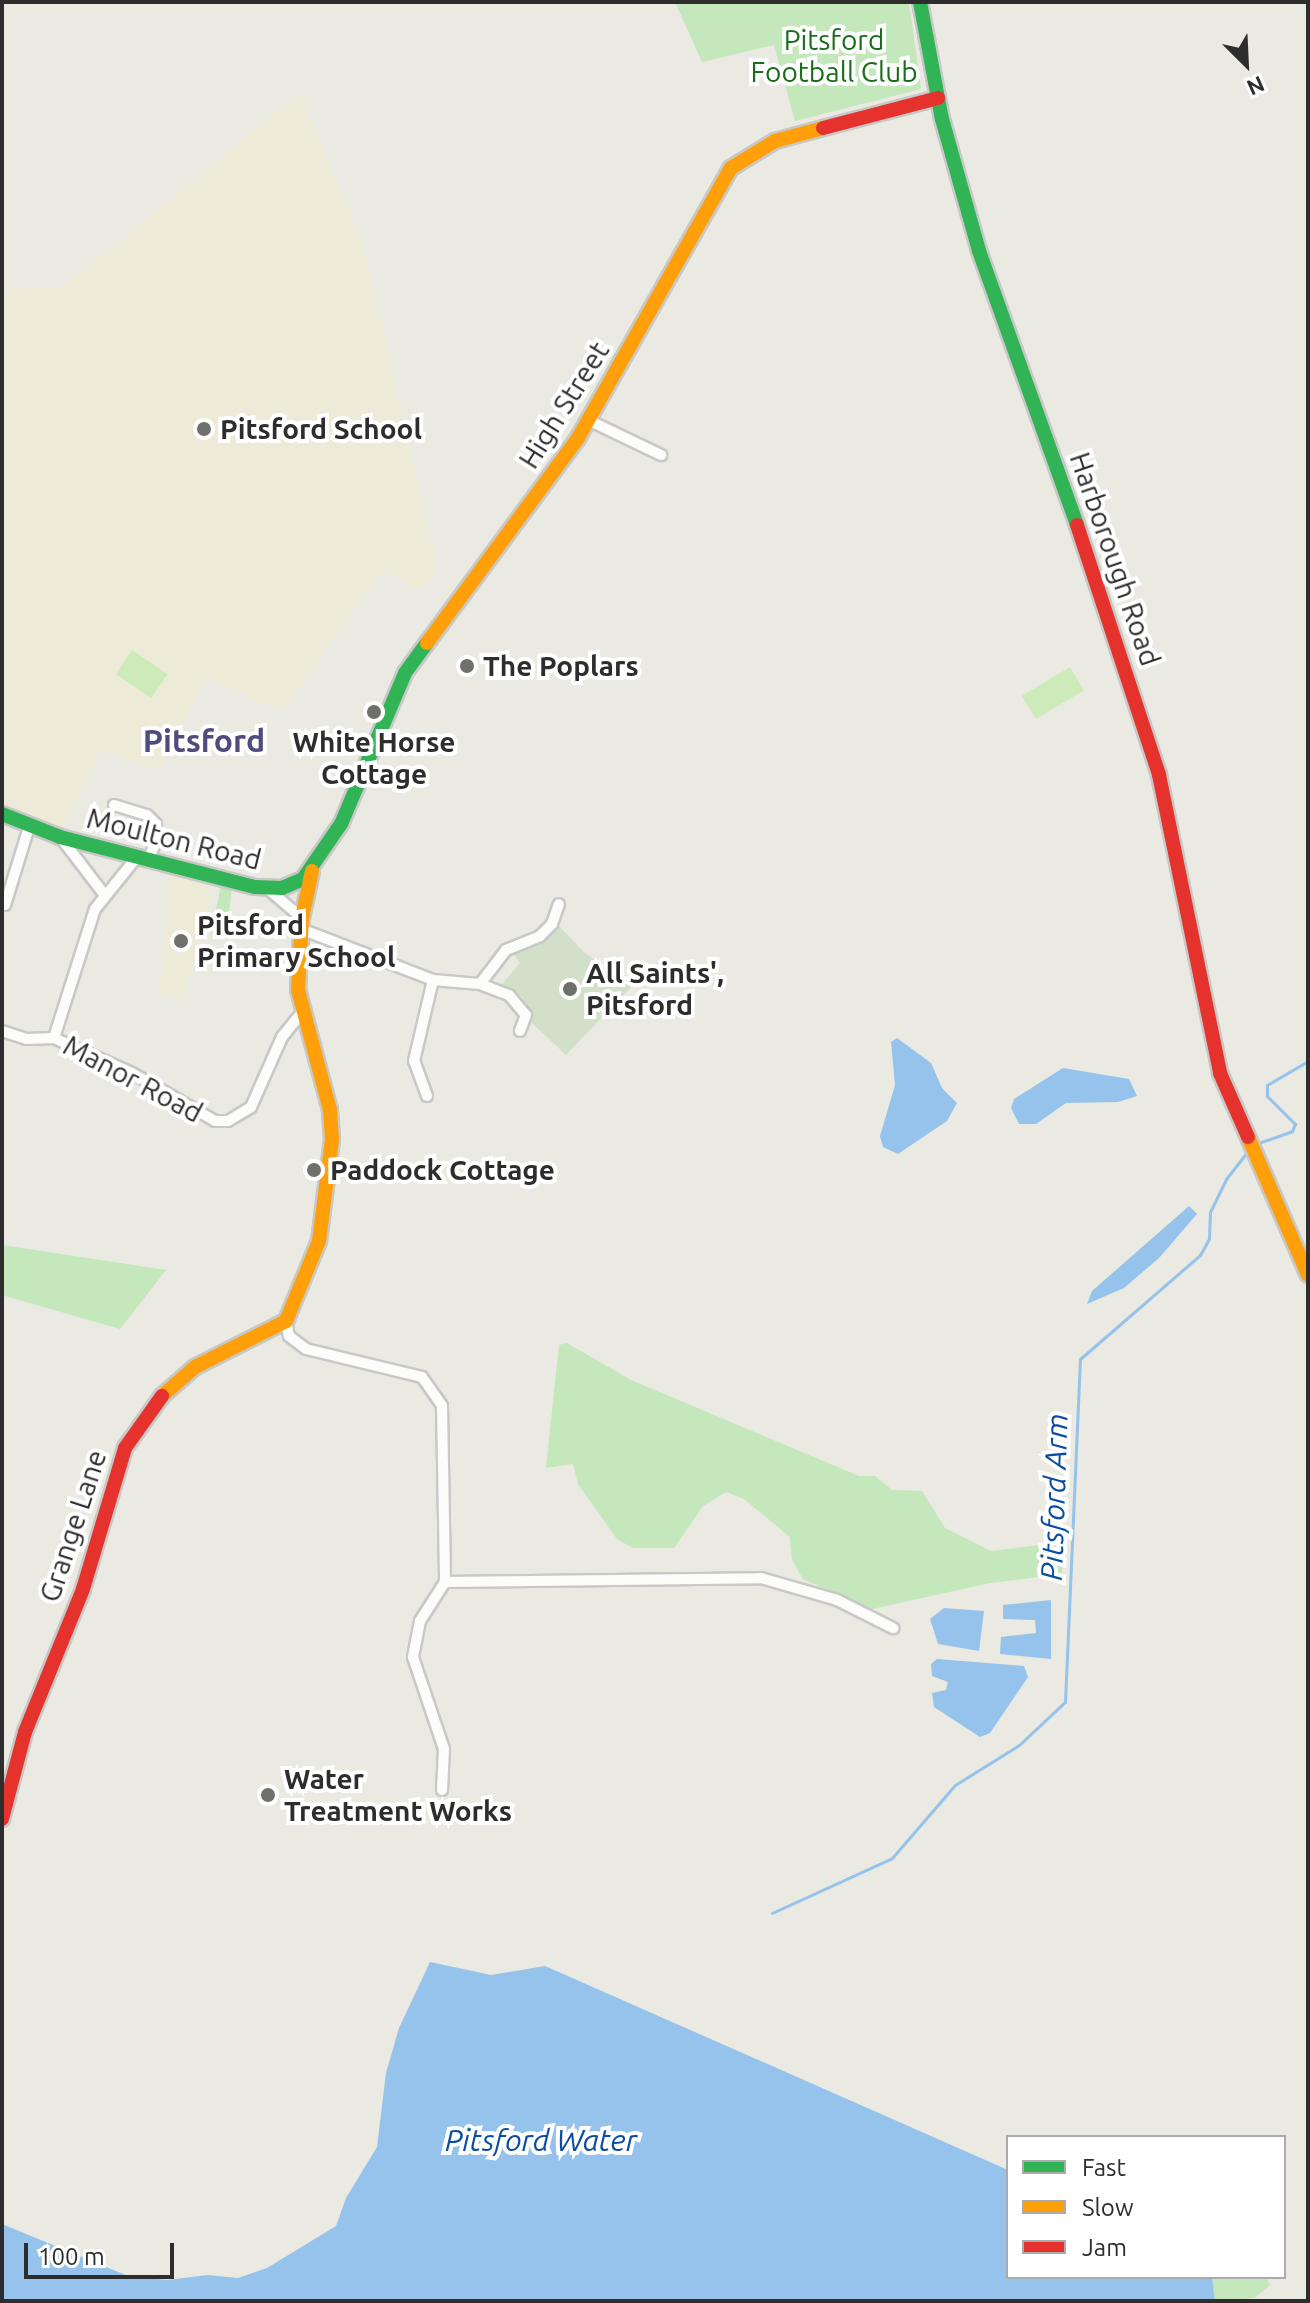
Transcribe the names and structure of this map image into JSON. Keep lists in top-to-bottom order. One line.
{"streets":{"main road":["High Street","Harborough Road","Moulton Road","Grange Lane"],"street":["Manor Road"]},"crossings":[["High Street","Harborough Road"],["High Street","Moulton Road"],["Moulton Road","Manor Road"]],"districts":["Pitsford"],"water":["Pitsford Arm","Pitsford Water"],"parks":["Pitsford Football Club"],"places":["Pitsford School","The Poplars","White Horse Cottage","Pitsford Primary School","All Saints', Pitsford","Paddock Cottage","Water Treatment Works"],"legend":["Fast","Slow","Jam"],"scale_bar":"100 m","north":"bottom right"}
